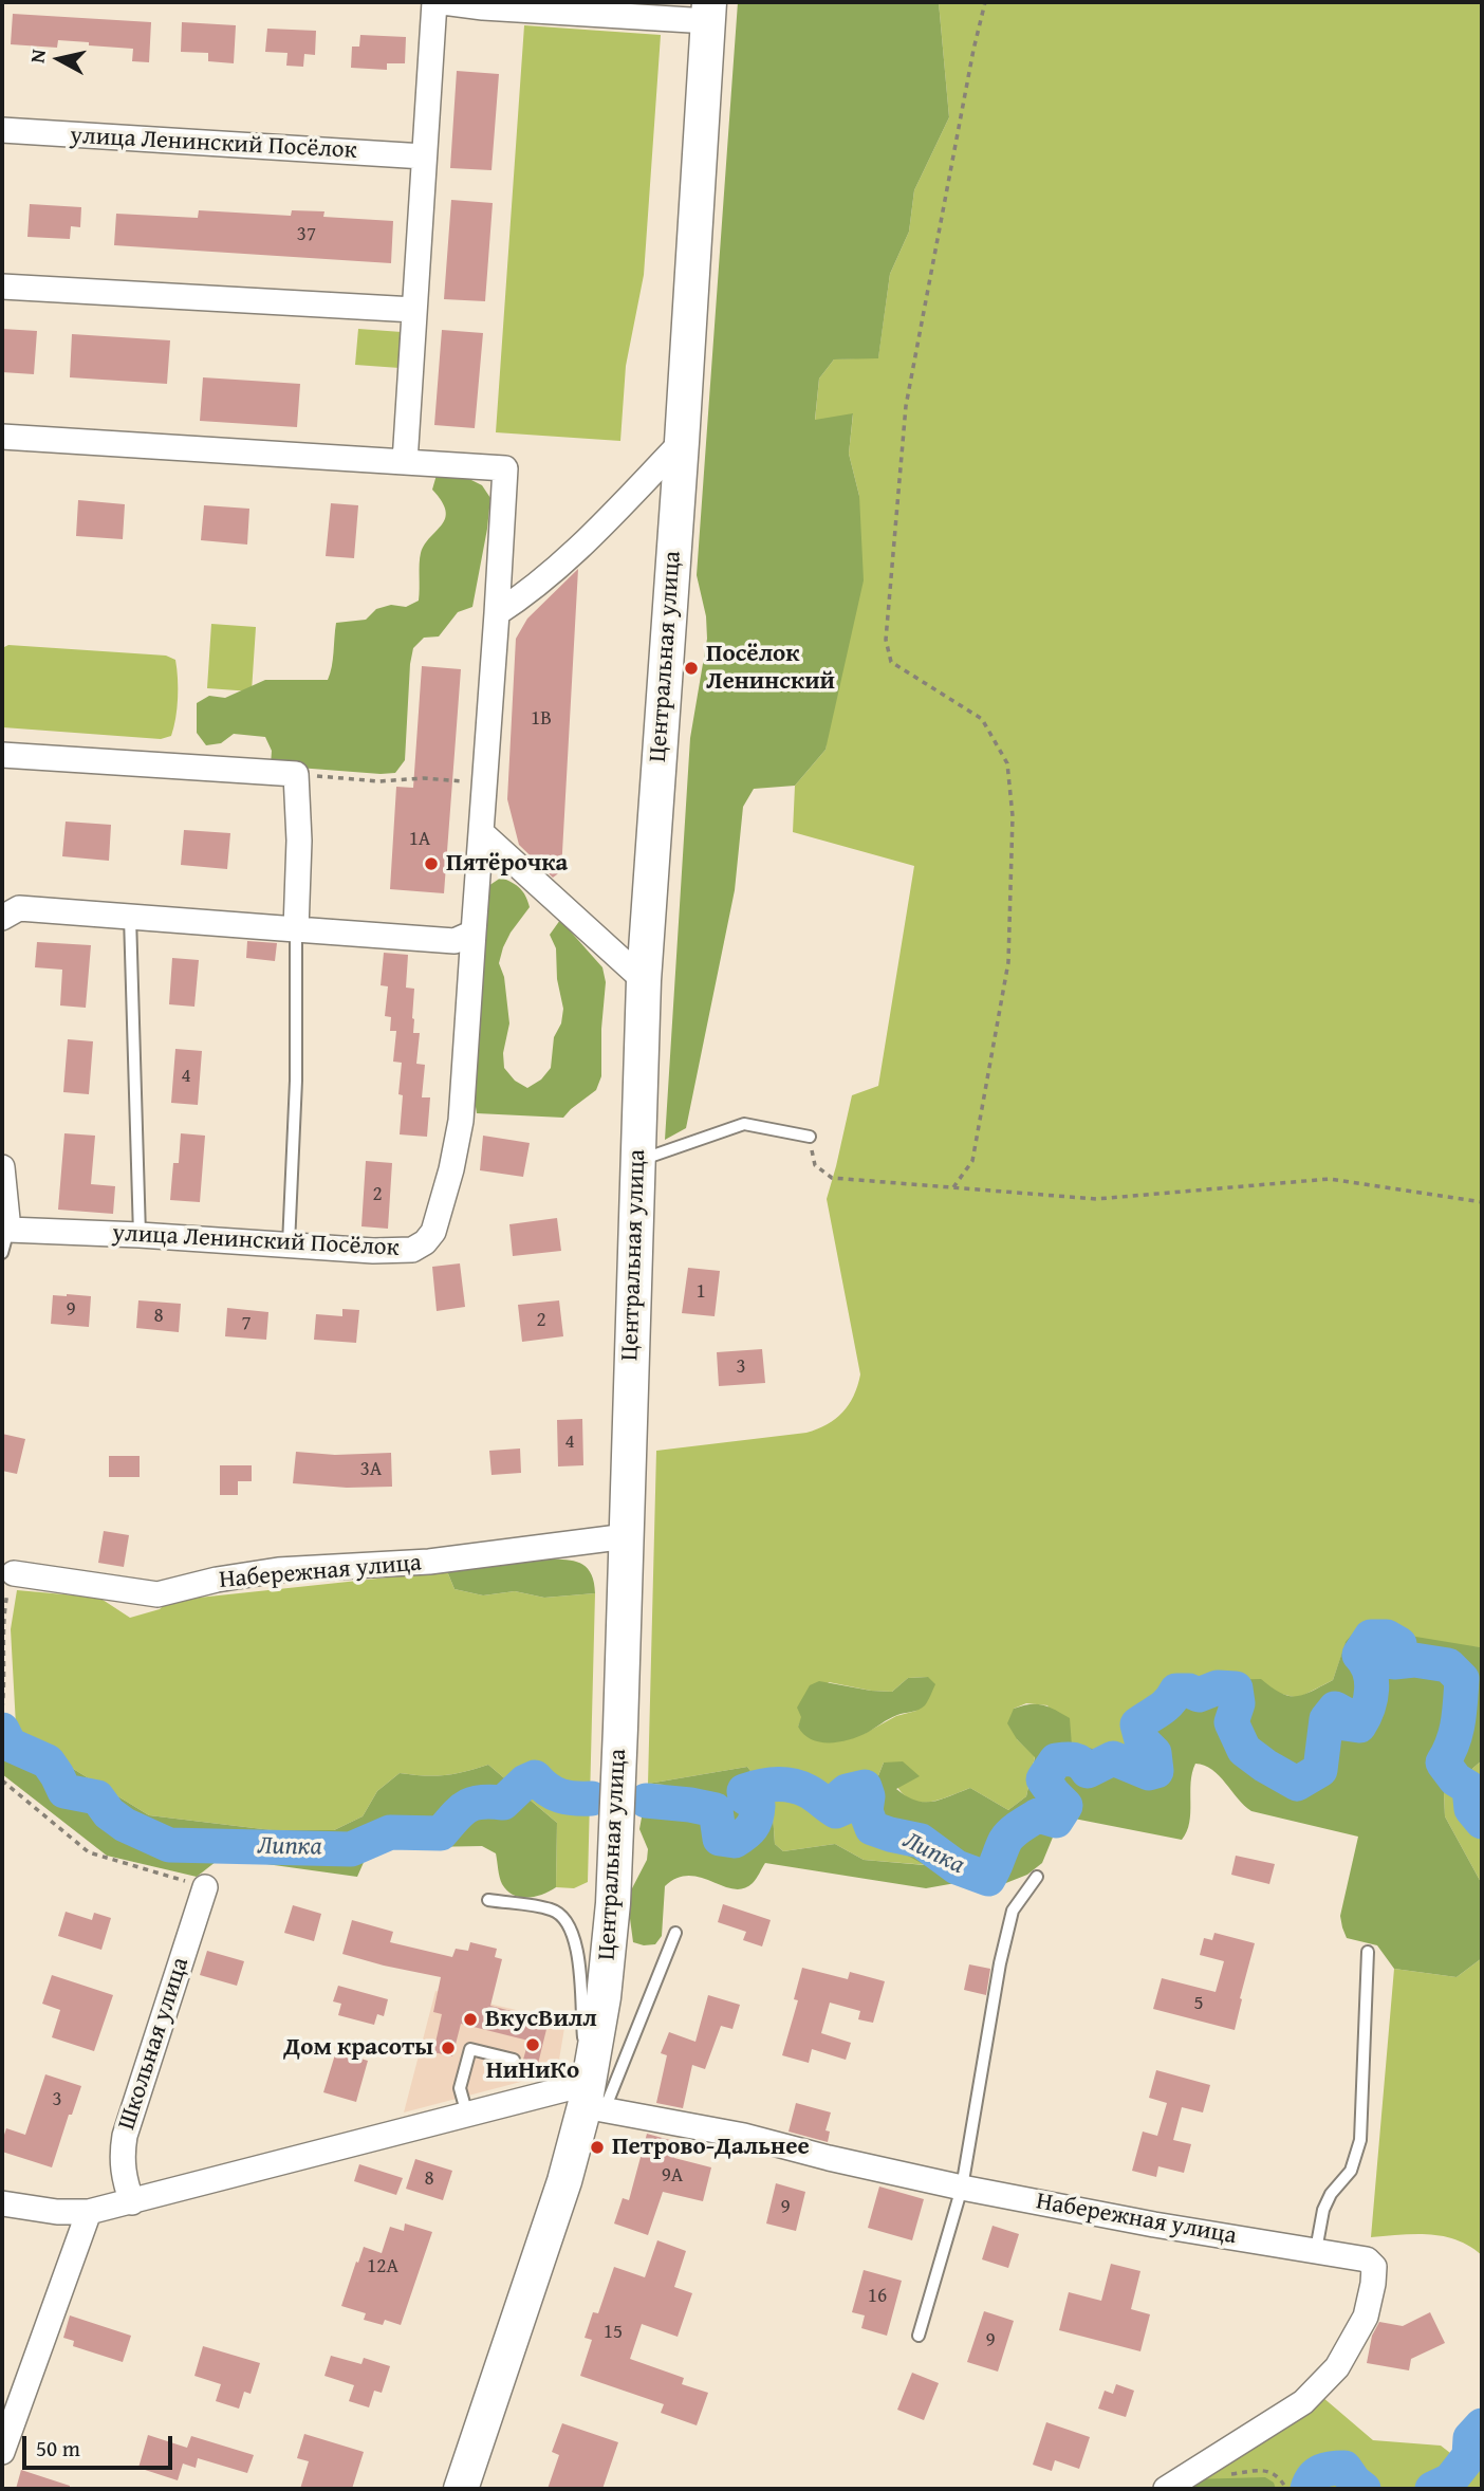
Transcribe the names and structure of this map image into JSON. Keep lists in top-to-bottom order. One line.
{"streets":{"main road":["Центральная улица"],"street":["улица Ленинский Посёлок","Набережная улица","Школьная улица"]},"crossings":[["Центральная улица","Набережная улица"]],"water":["Липка"],"places":["Посёлок Ленинский","Пятёрочка","ВкусВилл","НиНиКо","Дом красоты","Петрово-Дальнее"],"house_numbers":["37","1В","1А","4","2","1","9","8","2","7","3","4","3А","5","3","9А","8","9","12А","16","15","9"],"scale_bar":"50 m","north":"left"}
